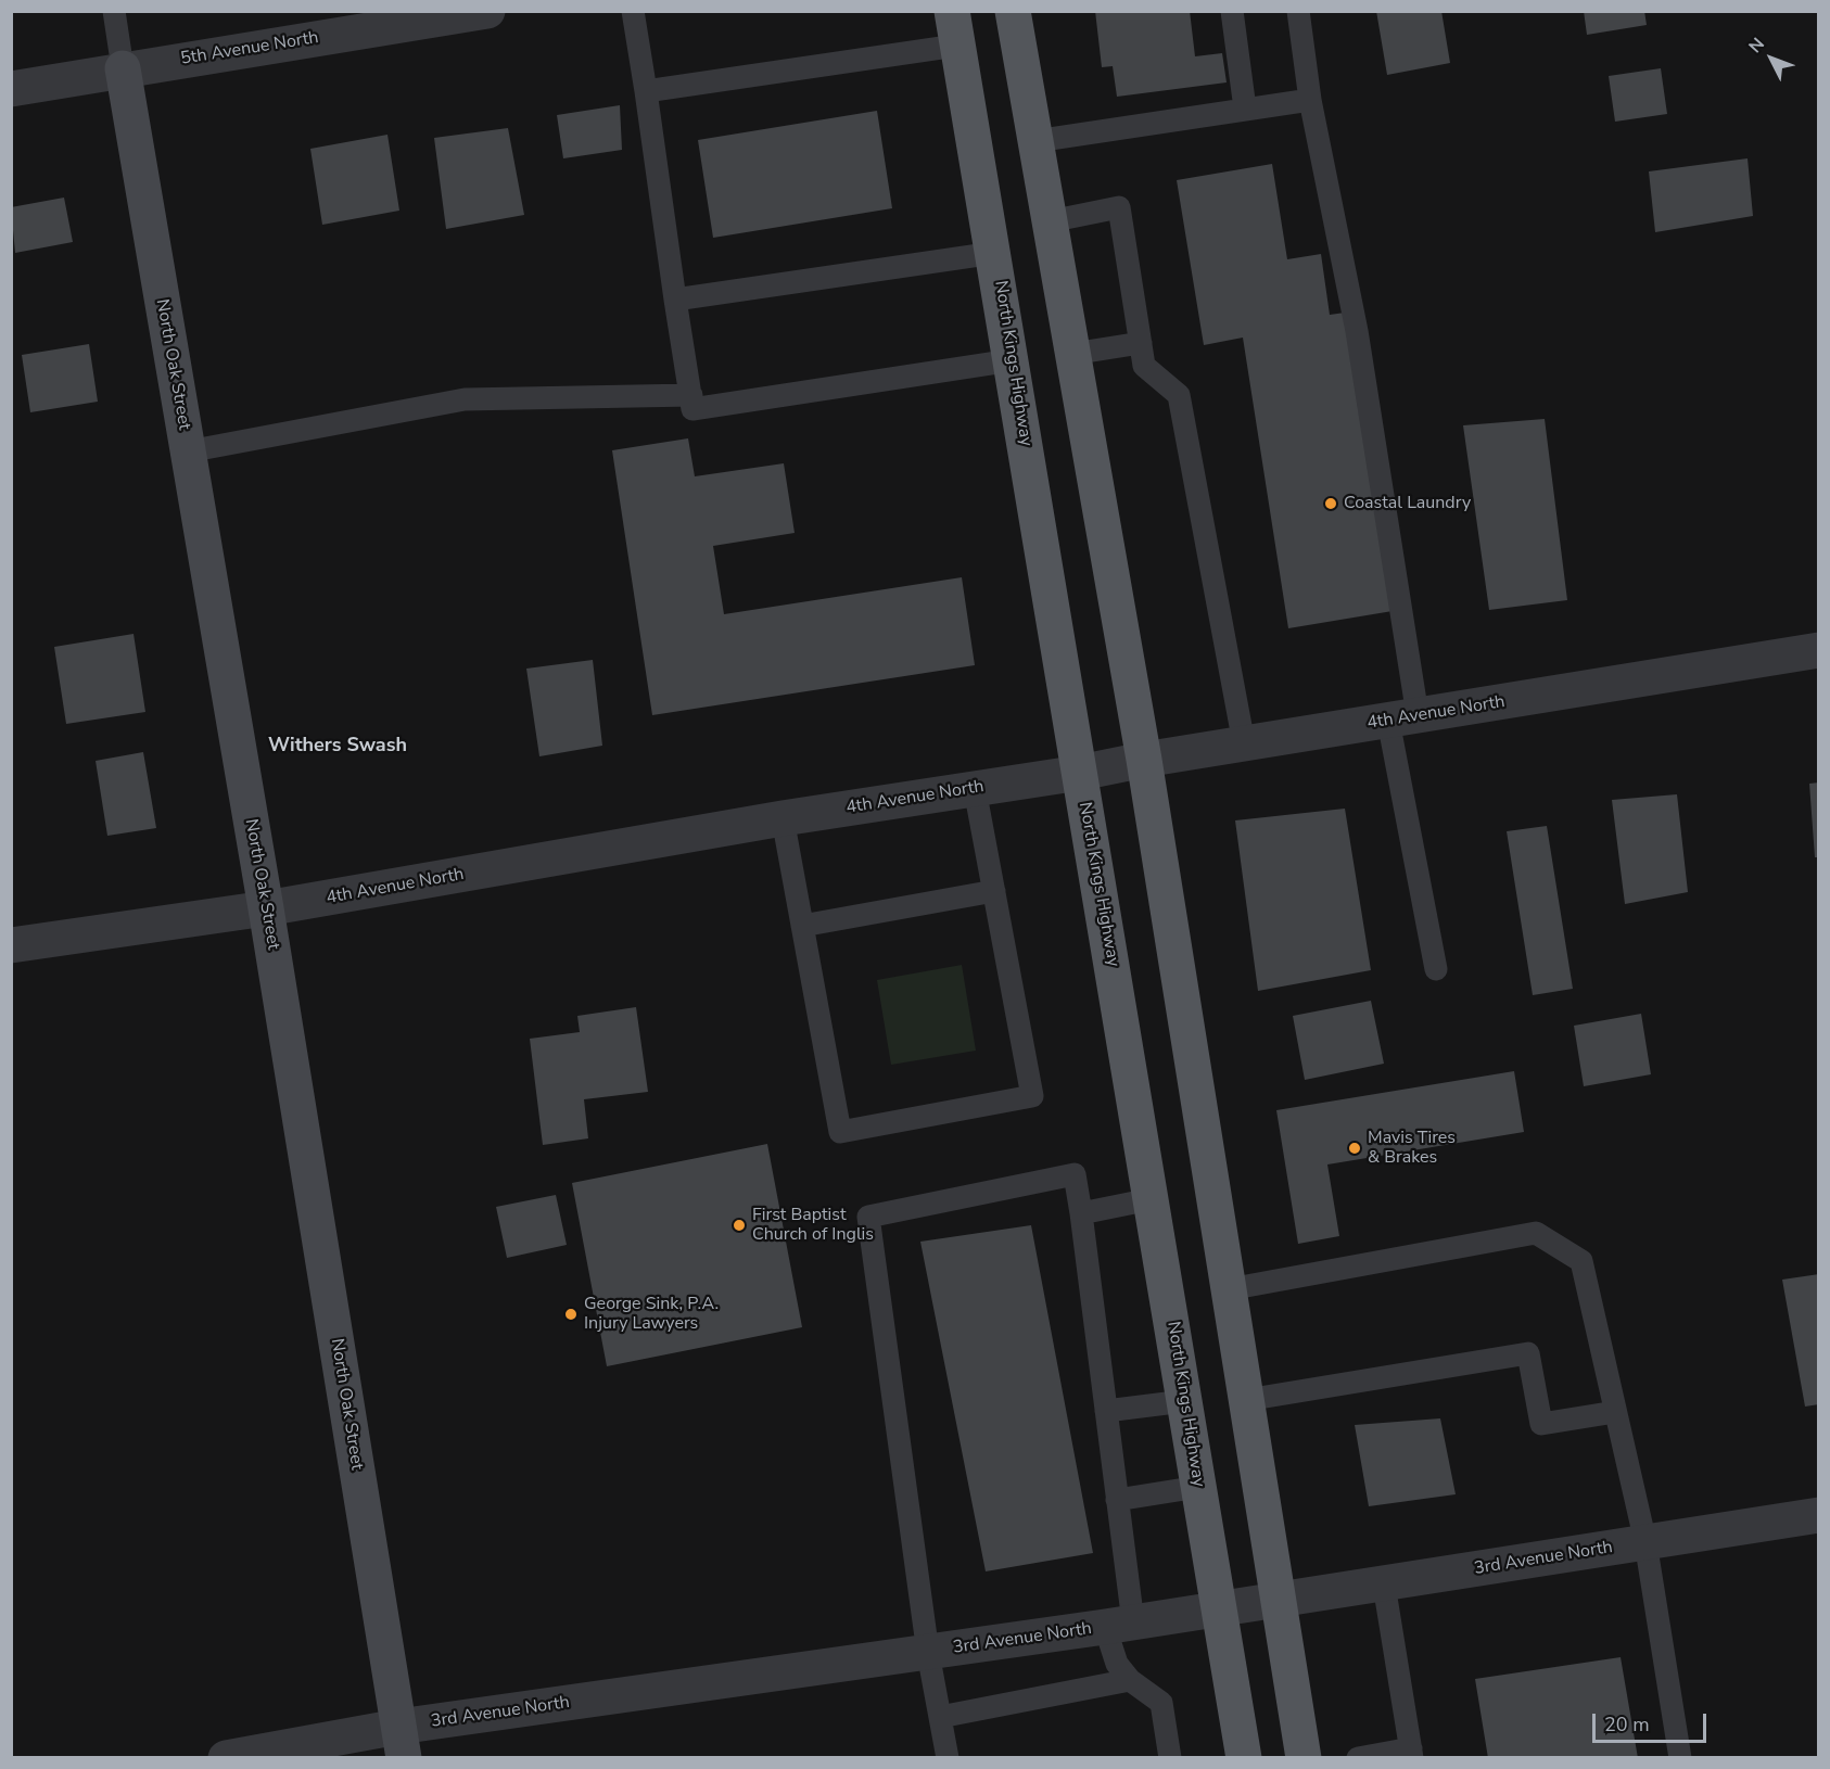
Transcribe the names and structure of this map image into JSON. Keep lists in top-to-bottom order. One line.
{"streets":{"main road":["North Kings Highway"],"street":["5th Avenue North","North Oak Street","4th Avenue North","3rd Avenue North"]},"crossings":[["5th Avenue North","North Oak Street"],["North Kings Highway","4th Avenue North"],["North Kings Highway","3rd Avenue North"],["North Oak Street","4th Avenue North"],["North Oak Street","3rd Avenue North"]],"districts":["Withers Swash"],"places":["Coastal Laundry","Mavis Tires & Brakes","First Baptist Church of Inglis","George Sink, P.A. Injury Lawyers"],"scale_bar":"20 m","north":"top left"}
